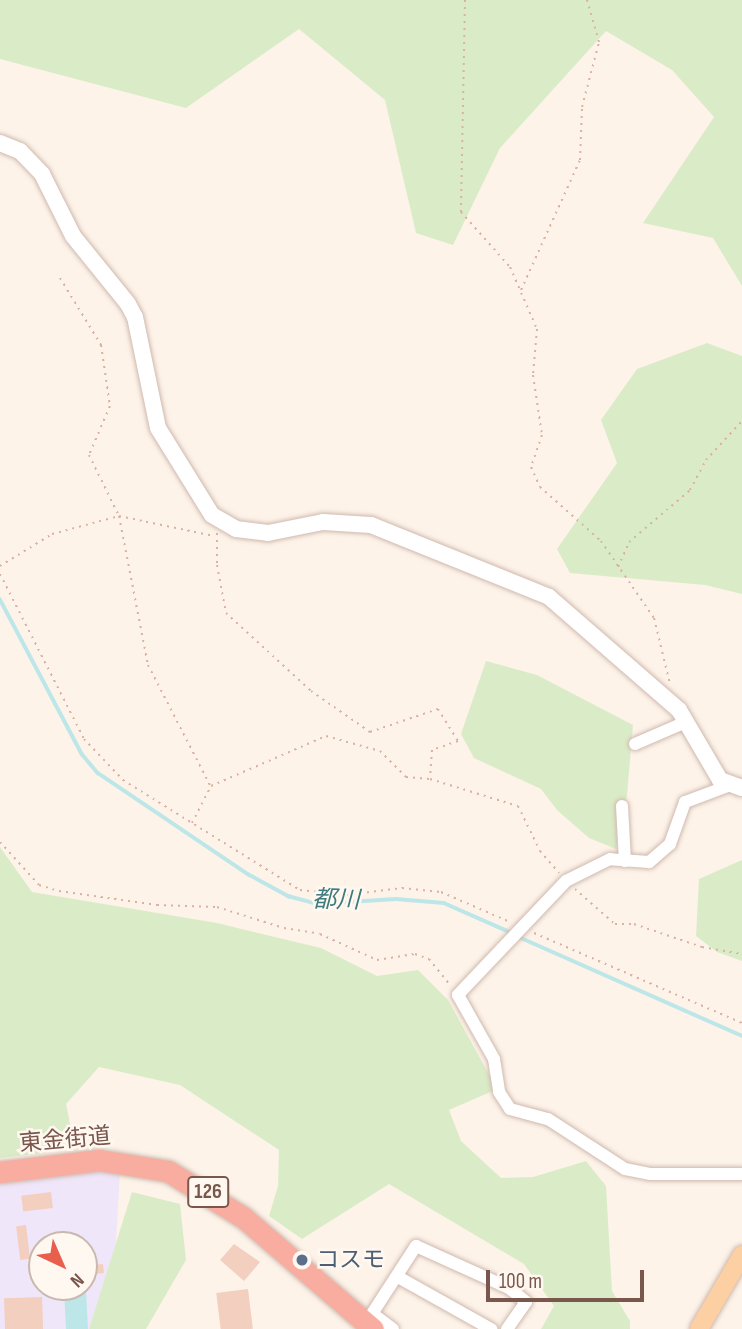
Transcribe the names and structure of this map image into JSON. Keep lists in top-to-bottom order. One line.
{"streets":{"highway":["東金街道","126"]},"water":["都川"],"places":["コスモ"],"scale_bar":"100 m","north":"bottom right"}
